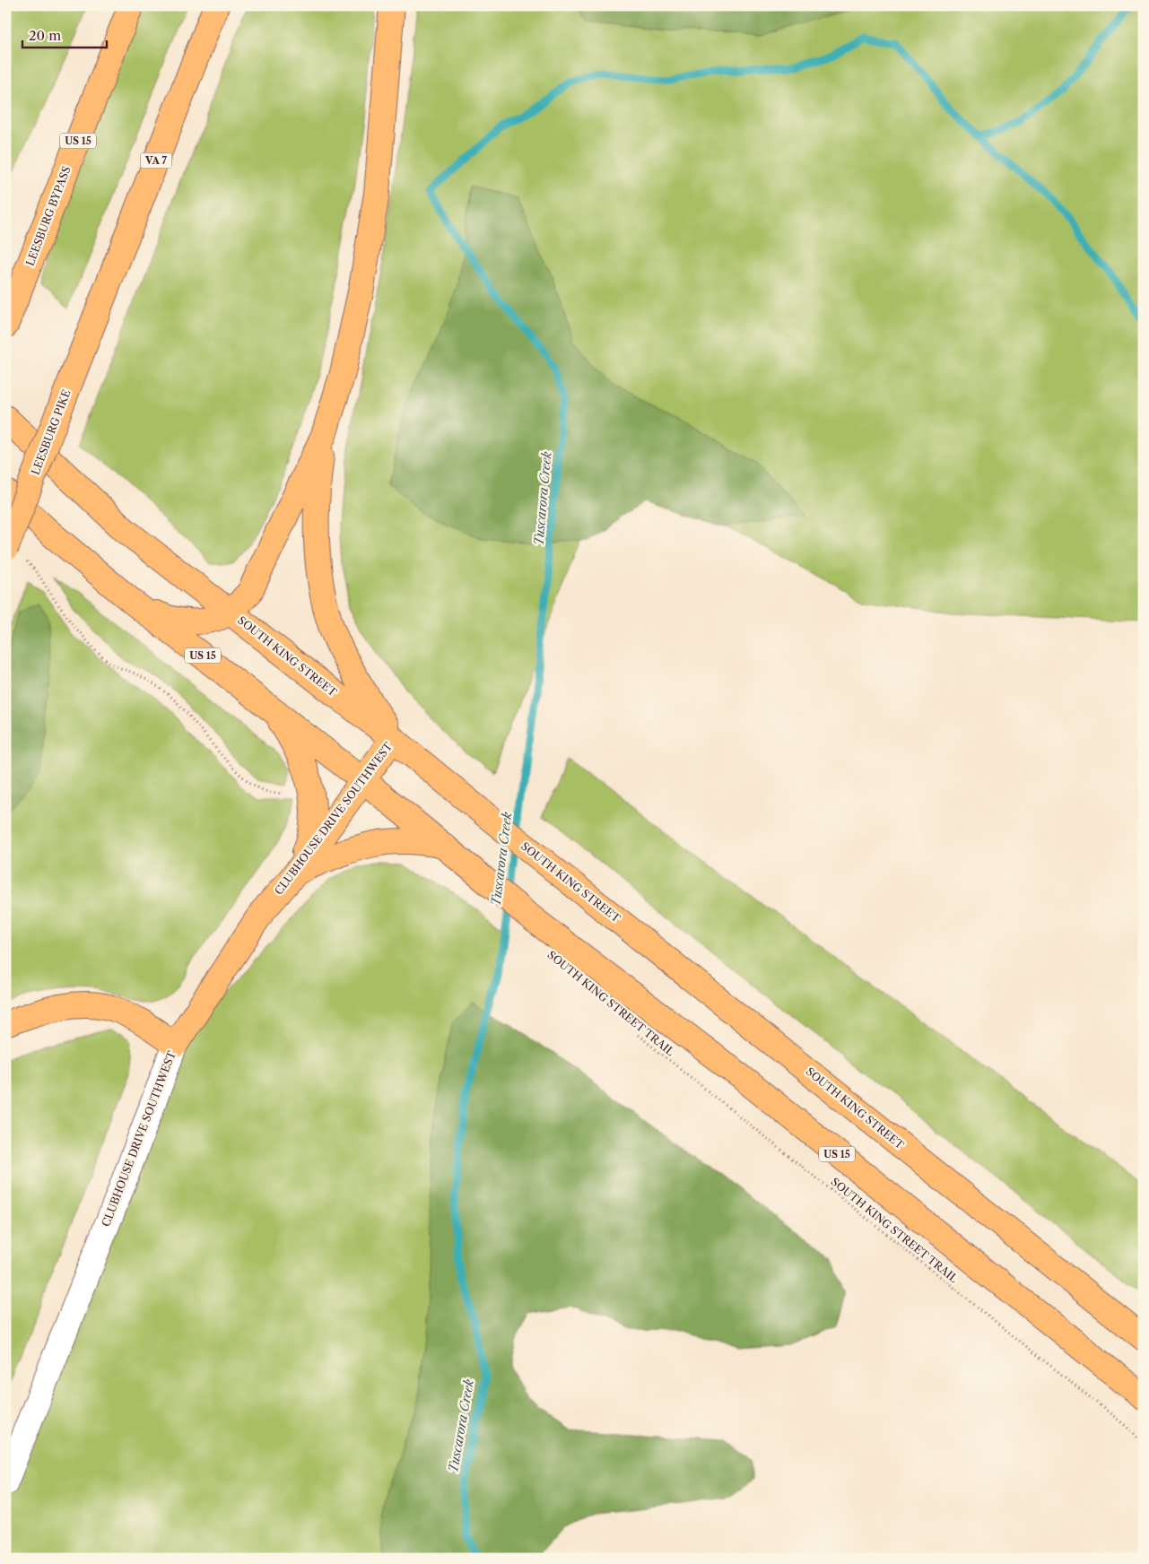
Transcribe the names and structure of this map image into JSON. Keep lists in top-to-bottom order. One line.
{"streets":{"highway":["US 15","VA 7","LEESBURG BYPASS","LEESBURG PIKE","SOUTH KING STREET","CLUBHOUSE DRIVE SOUTHWEST"],"path":["SOUTH KING STREET TRAIL"]},"crossings":[["US 15","CLUBHOUSE DRIVE SOUTHWEST"],["SOUTH KING STREET","CLUBHOUSE DRIVE SOUTHWEST"]],"water":["Tuscarora Creek"],"scale_bar":"20 m"}
